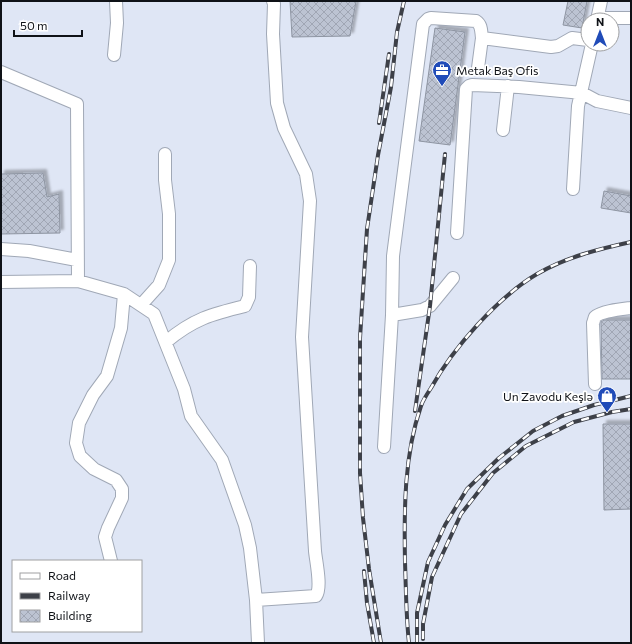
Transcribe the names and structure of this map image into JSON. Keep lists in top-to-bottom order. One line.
{"places":{"office":["Metak Baş Ofis"],"shop":["Un Zavodu Keşlə"]},"legend":["Road","Railway","Building"],"scale_bar":"50 m","north":"top"}
